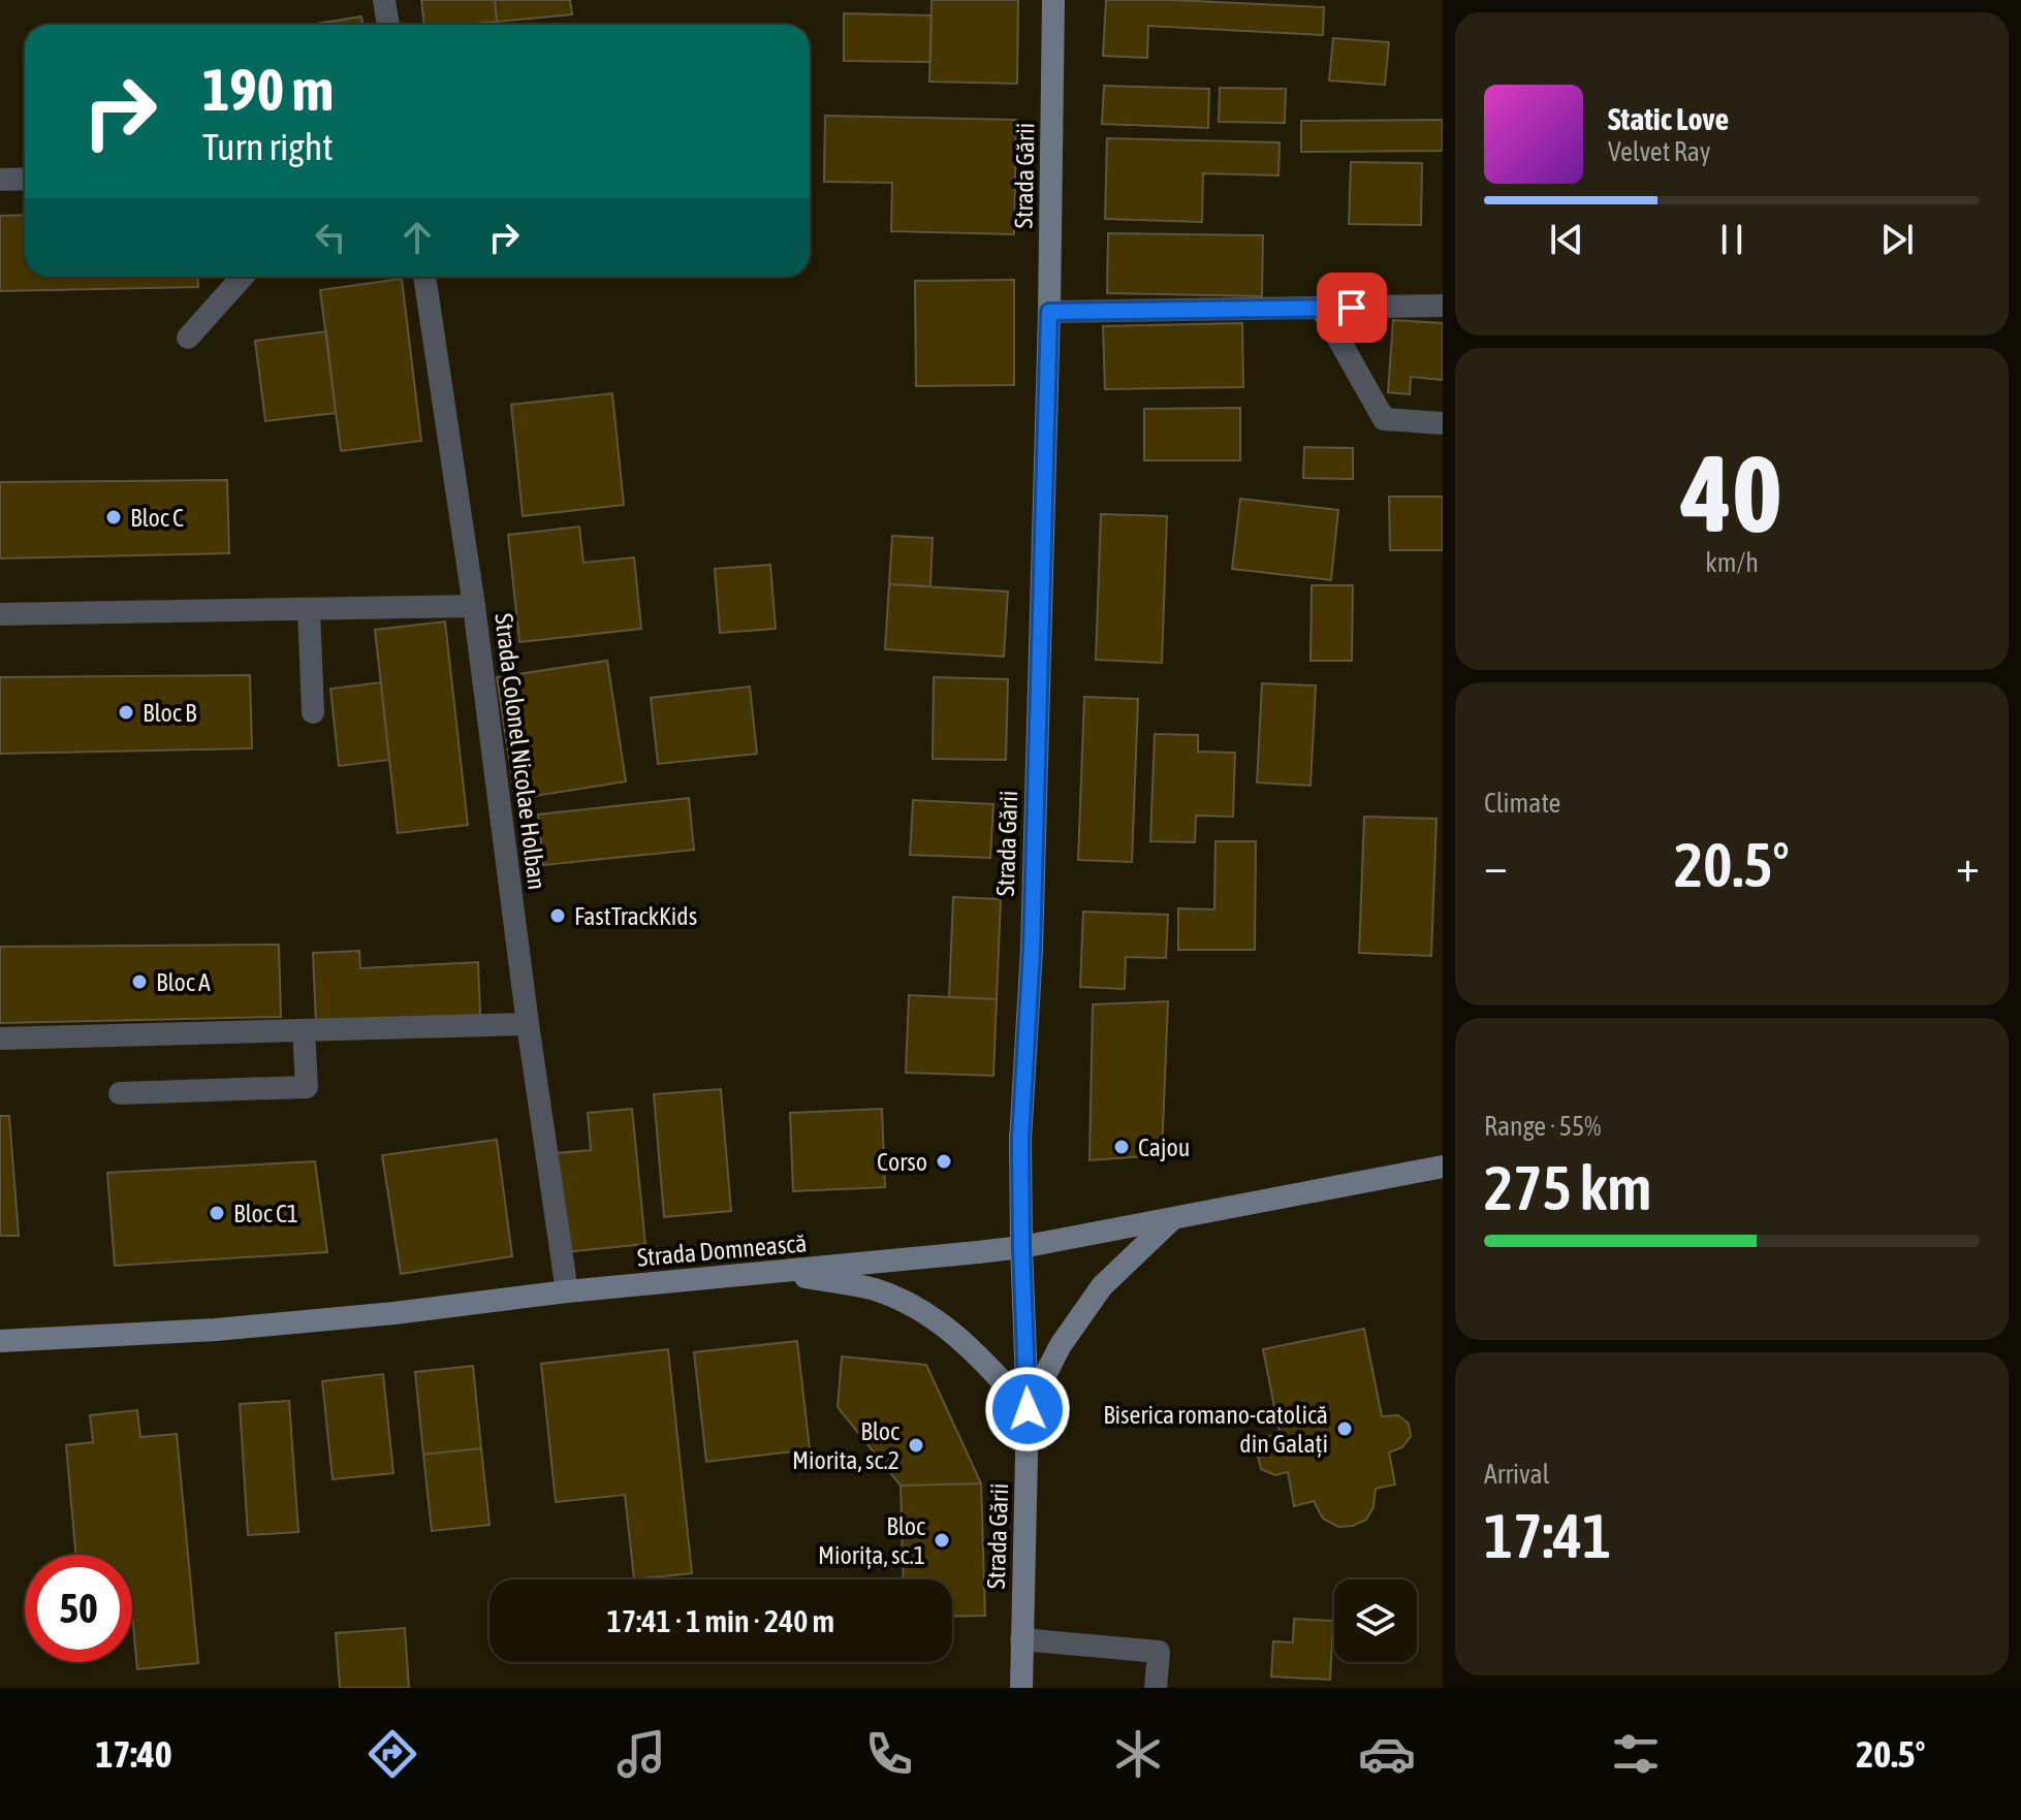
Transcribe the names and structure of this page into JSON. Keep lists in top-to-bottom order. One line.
{"streets":{"main road":["Strada Gării","Strada Domnească"],"street":["Strada Colonel Nicolae Holban"]},"crossings":[["Strada Gării","Strada Domnească"],["Strada Colonel Nicolae Holban","Strada Domnească"]],"places":["Bloc C","Bloc B","FastTrackKids","Bloc A","Cajou","Corso","Bloc C1","Biserica romano-catolică din Galați","Bloc Miorita, sc.2","Bloc Miorița, sc.1"],"page":{"turn":["190 m","Turn right"],"song":["Static Love","Velvet Ray"],"tile":[["40","km/h"],"Climate",["Range · 55%","275 km"],["Arrival","17:41"]],"heat":["−","20.5°","+"],"limit":"50","trip":"17:41 · 1 min · 240 m","tabs":["17:40","20.5°"]}}
